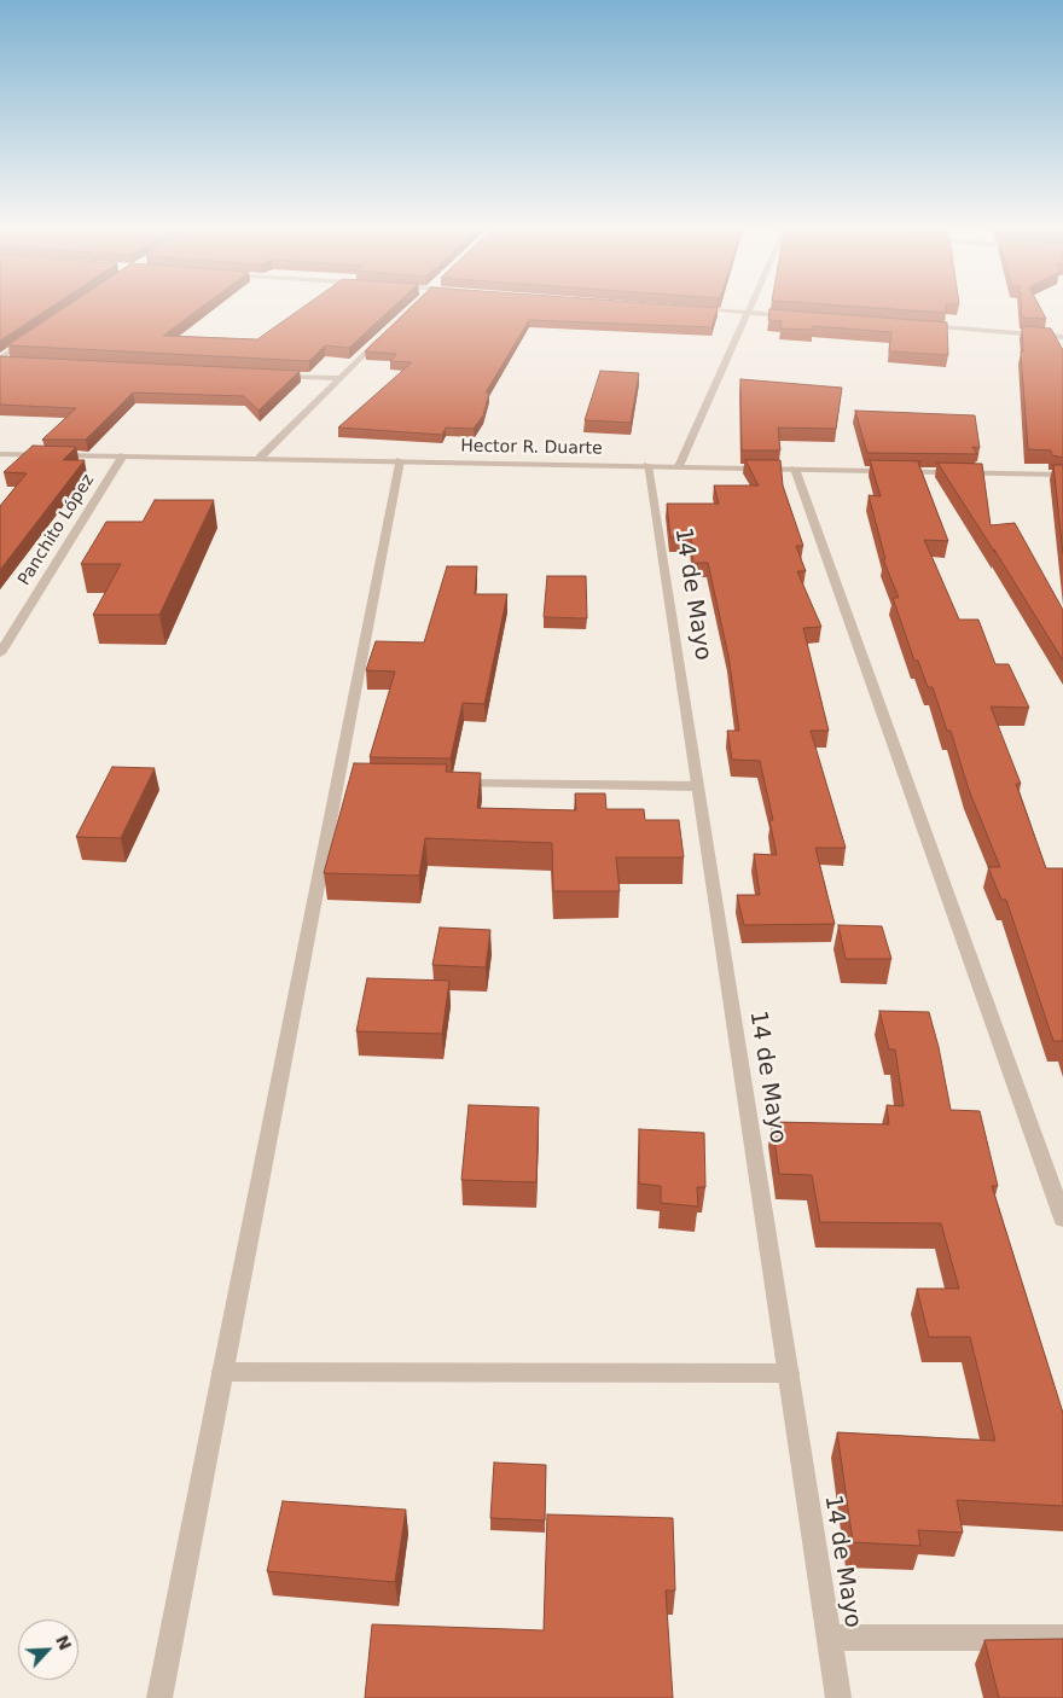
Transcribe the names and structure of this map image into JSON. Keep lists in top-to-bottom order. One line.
{"streets":{"street":["Hector R. Duarte","Panchito López","14 de Mayo"]},"crossings":[["Hector R. Duarte","Panchito López"],["Hector R. Duarte","14 de Mayo"]],"north":"top right"}
